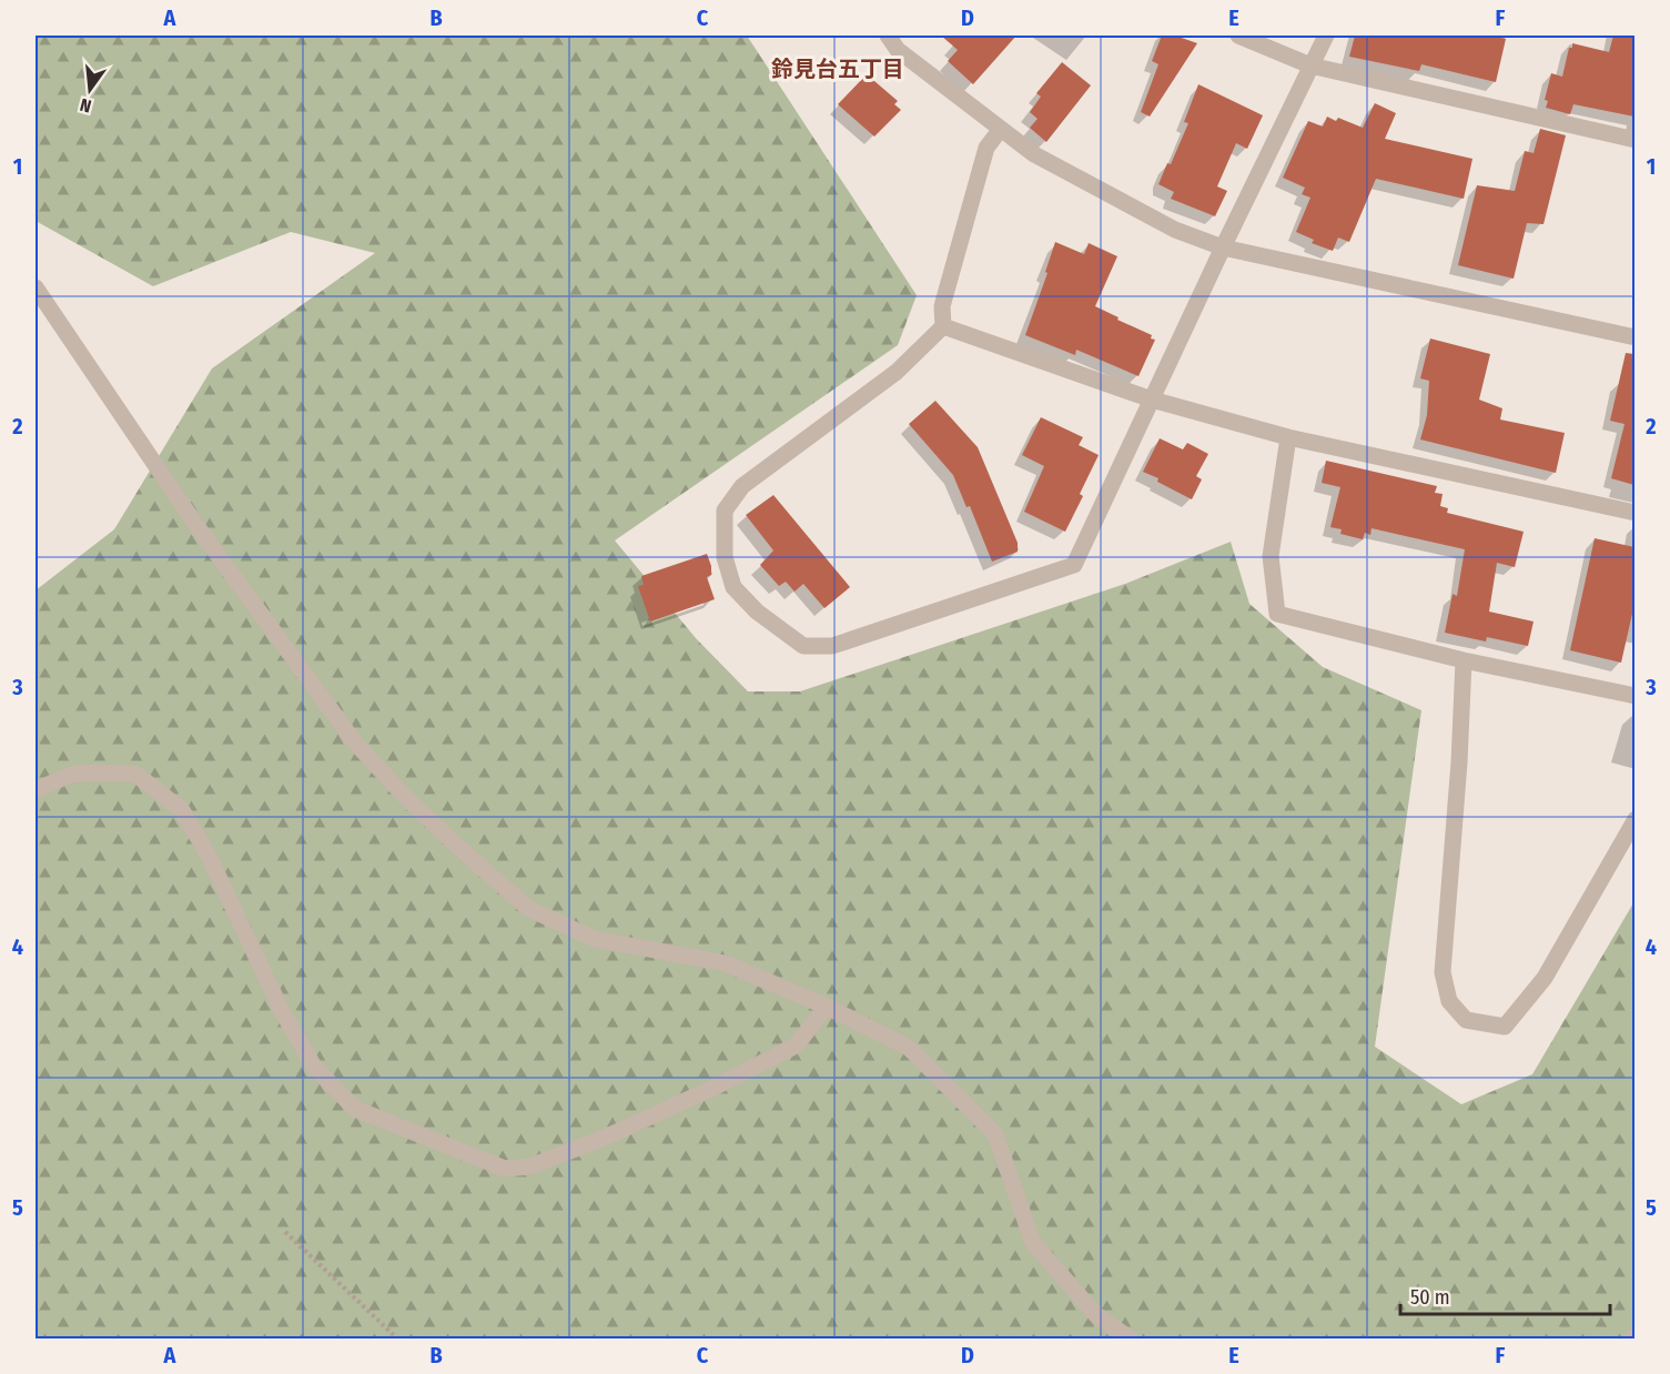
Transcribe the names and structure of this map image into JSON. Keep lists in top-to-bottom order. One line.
{"districts":["鈴見台五丁目"],"scale_bar":"50 m","north":"bottom","grid":{"columns":["A","B","C","D","E","F"],"rows":["1","2","3","4","5"]}}
